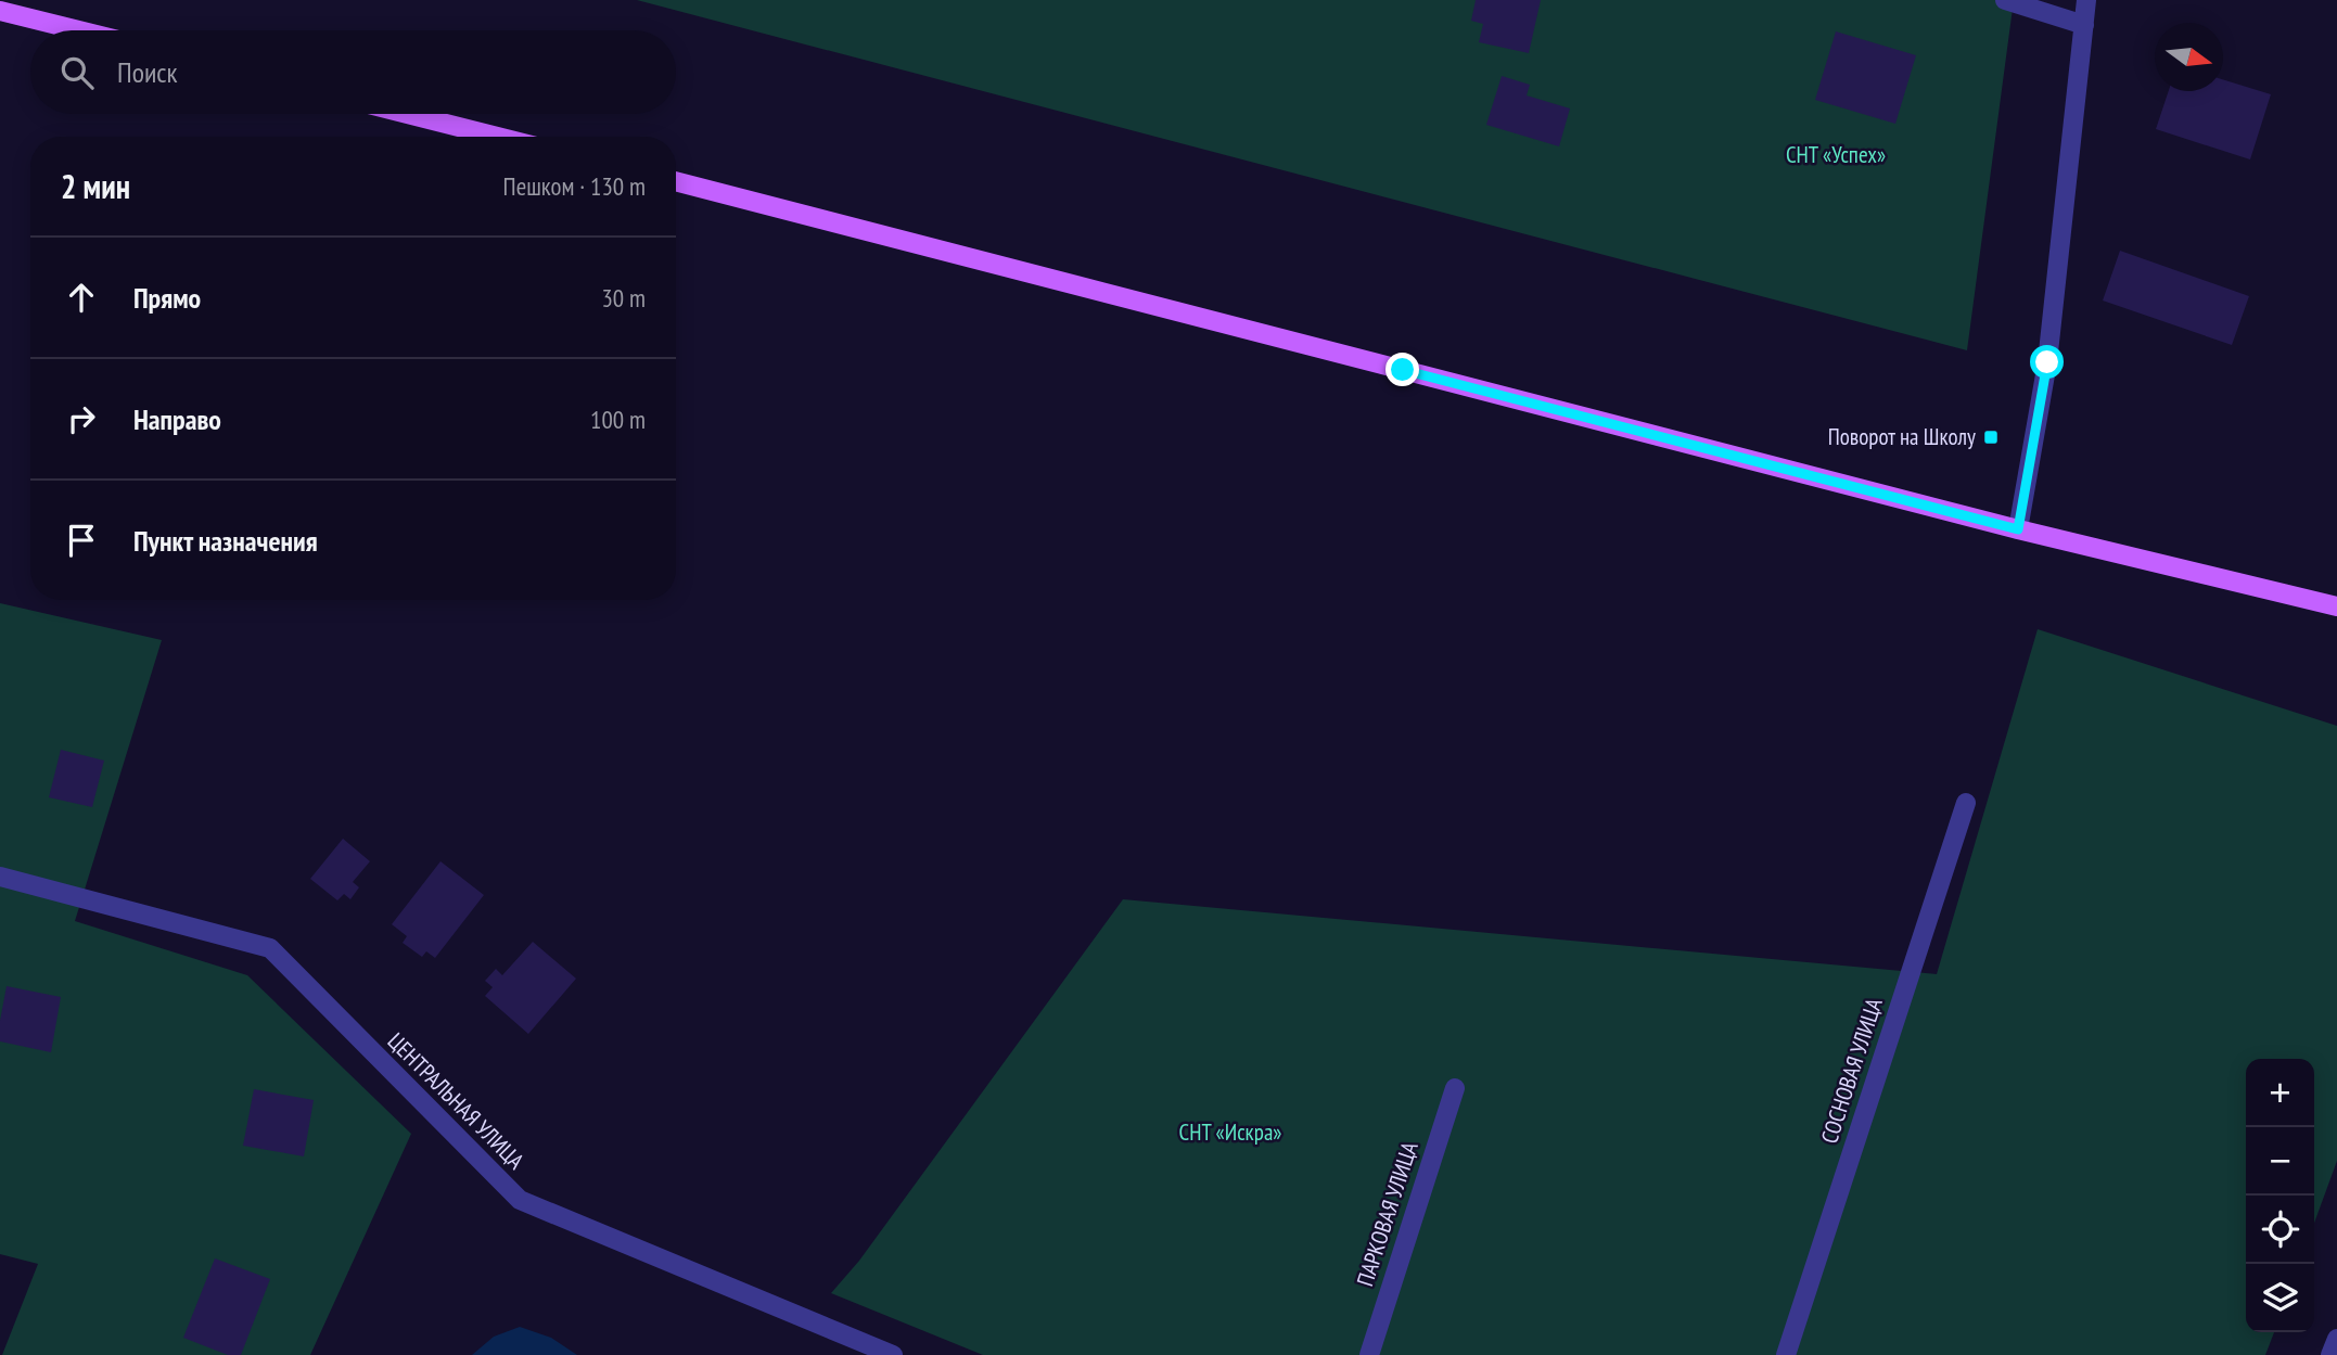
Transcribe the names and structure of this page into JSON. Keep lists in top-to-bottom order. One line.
{"streets":{"street":["СОСНОВАЯ УЛИЦА","ЦЕНТРАЛЬНАЯ УЛИЦА","ПАРКОВАЯ УЛИЦА"]},"parks":["СНТ «Успех»","СНТ «Искра»"],"places":{"transit":["Поворот на Школу"]},"north":"right","page":{"search":"Поиск","heading":["2 мин","Пешком · 130 m"],"list":[["Прямо","30 m"],["Направо","100 m"],"Пункт назначения"],"map_buttons":["+","−"]}}
